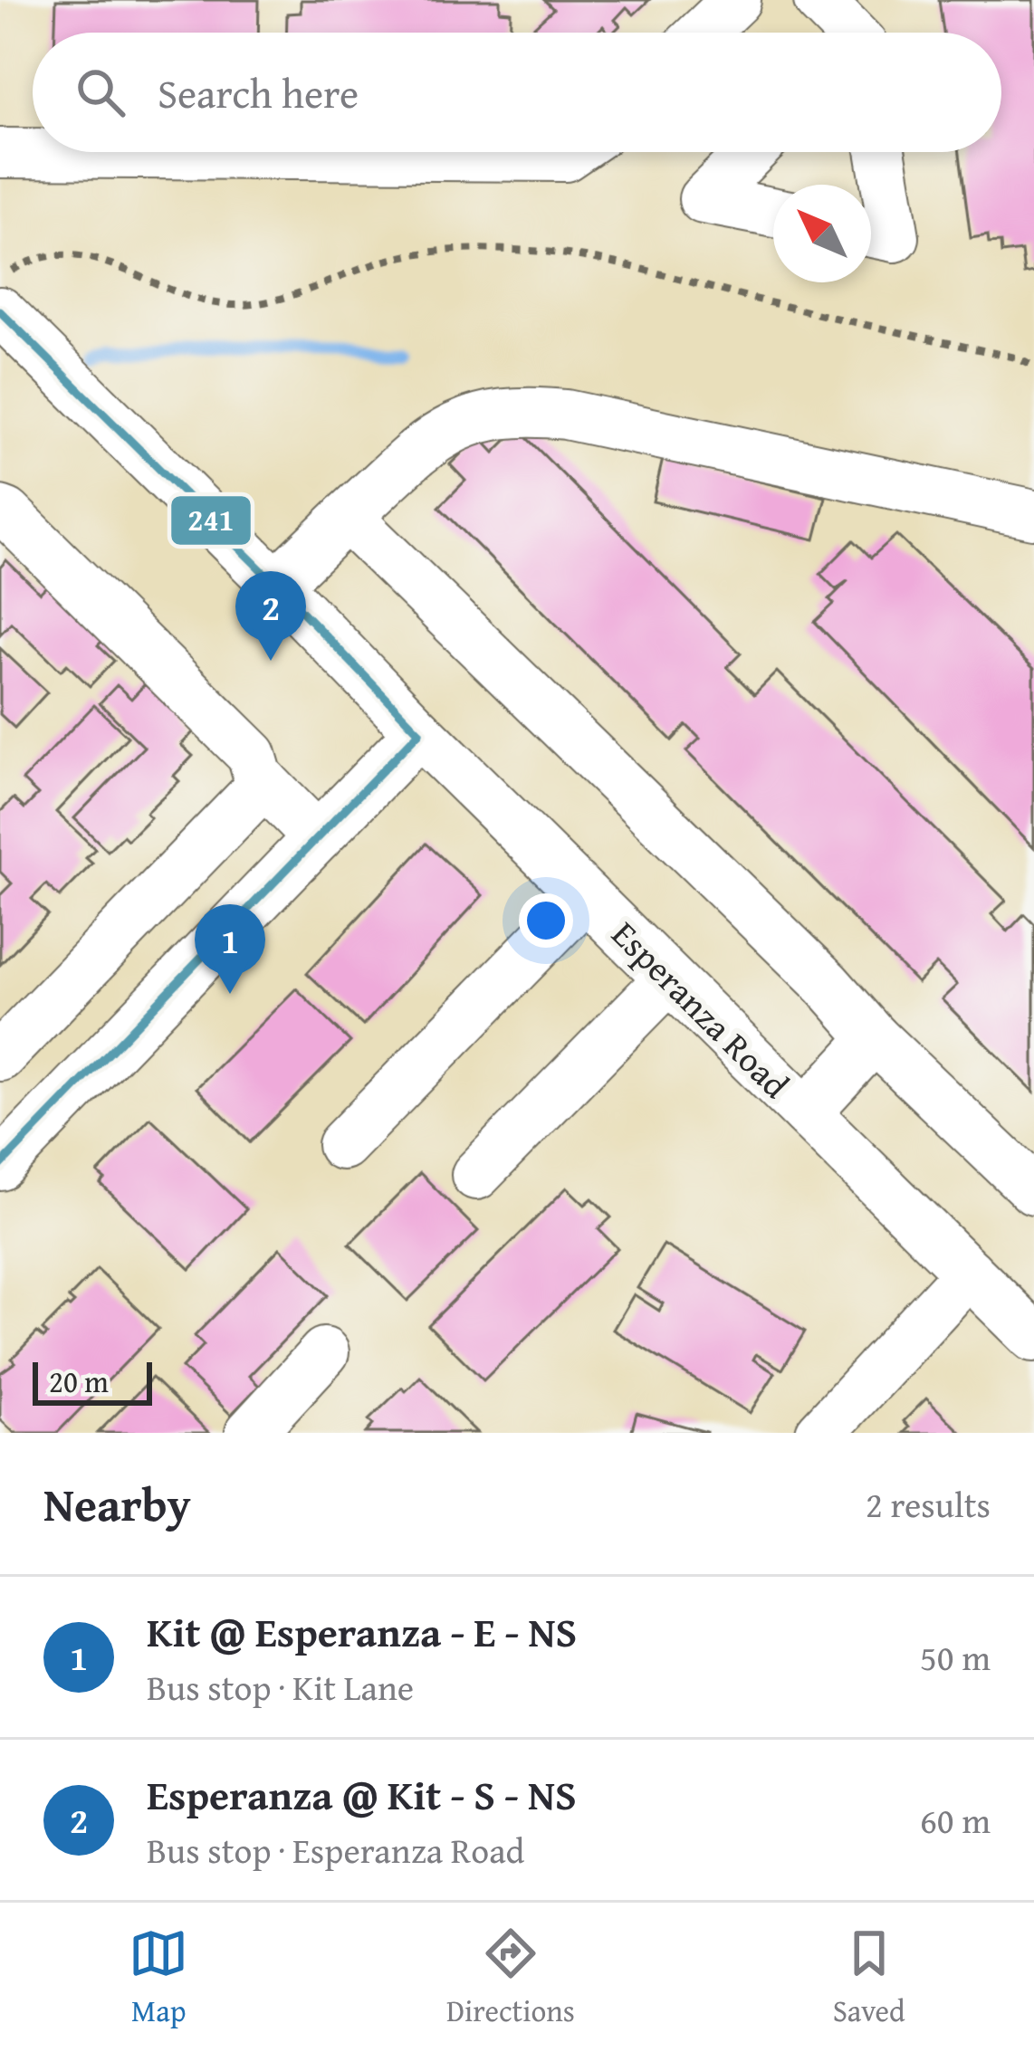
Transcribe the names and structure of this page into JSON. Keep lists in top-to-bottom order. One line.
{"streets":{"street":["Esperanza Road"]},"lines":["transit line 241"],"scale_bar":"20 m","north":"top left","page":{"search":"Search here","pins":["2","1"],"scale":"20 m","heading":["Nearby","2 results"],"list":[{"mark":"1","name":"Kit @ Esperanza - E - NS","note":"Bus stop · Kit Lane","value":"50 m"},{"mark":"2","name":"Esperanza @ Kit - S - NS","note":"Bus stop · Esperanza Road","value":"60 m"}],"nav":["Map","Directions","Saved"]}}
